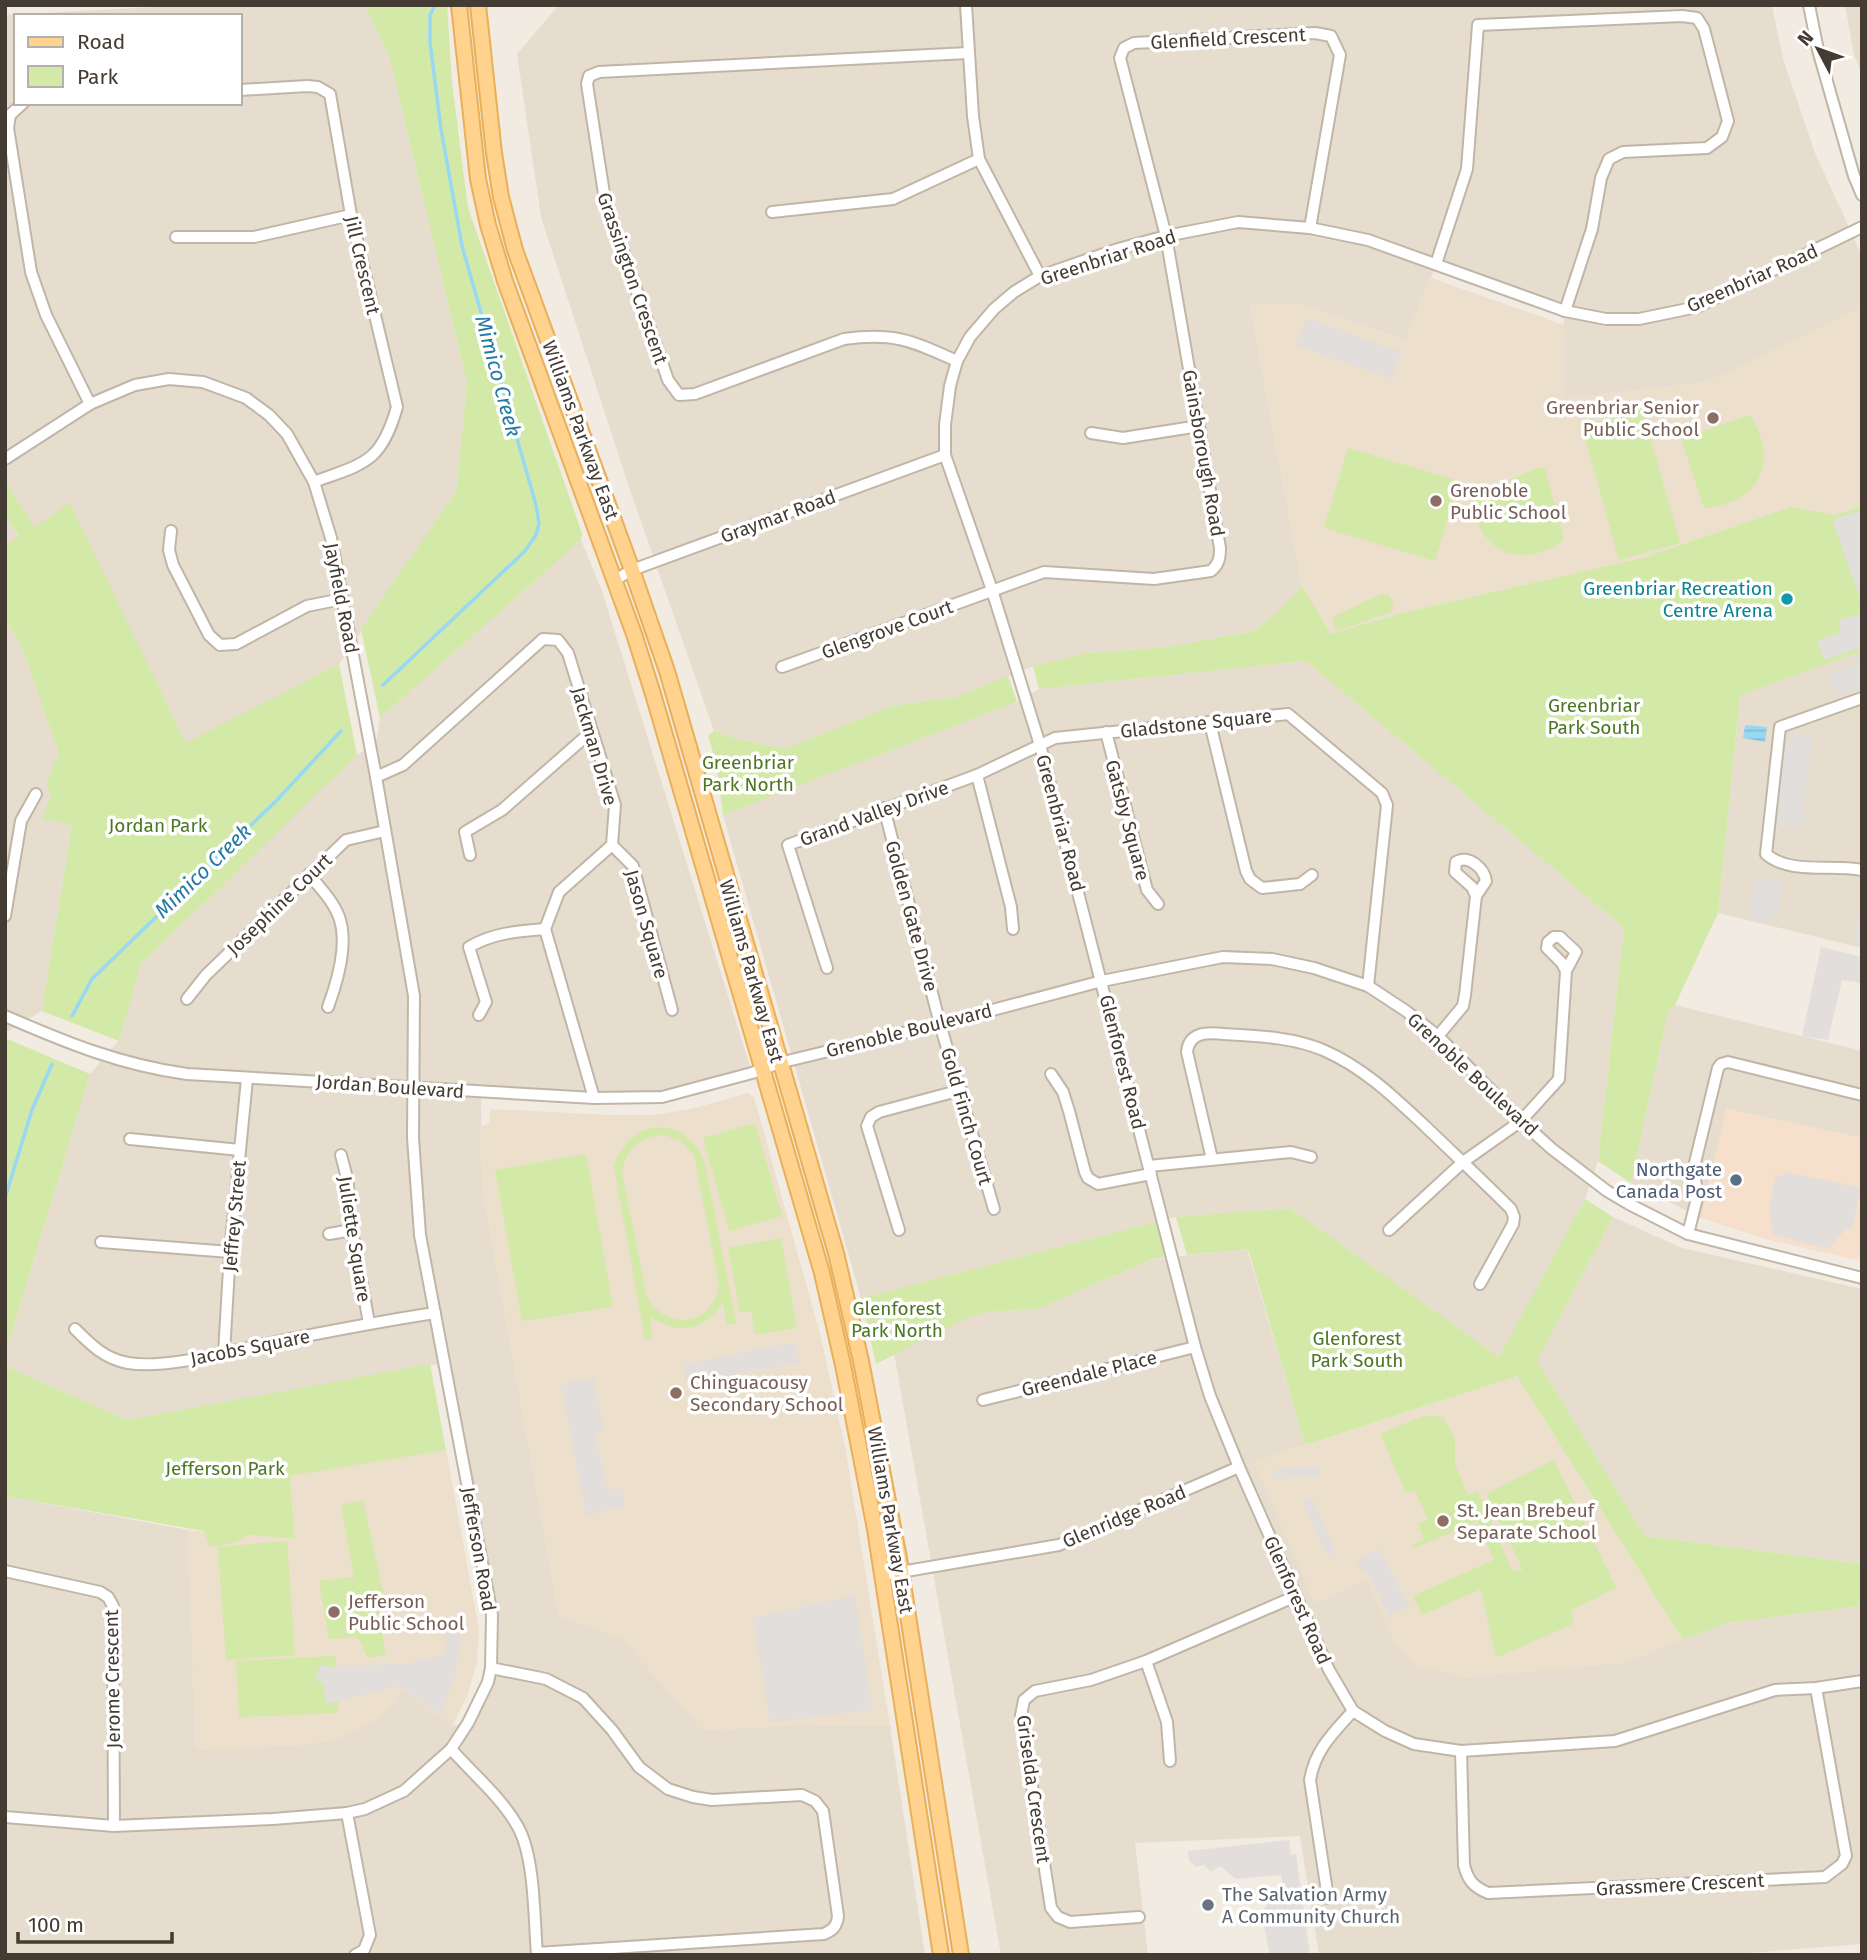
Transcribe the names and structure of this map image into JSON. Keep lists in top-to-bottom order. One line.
{"streets":{"main road":["Williams Parkway East"],"street":["Glenfield Crescent","Greenbriar Road","Jill Crescent","Grassington Crescent","Gainsborough Road","Graymar Road","Jayfield Road","Glengrove Court","Gladstone Square","Jackman Drive","Grand Valley Drive","Gatsby Square","Josephine Court","Golden Gate Drive","Jason Square","Grenoble Boulevard","Glenforest Road","Jordan Boulevard","Gold Finch Court","Jeffrey Street","Juliette Square","Jacobs Square","Greendale Place","Glenridge Road","Jefferson Road","Jerome Crescent","Griselda Crescent","Grassmere Crescent"]},"crossings":[["Glenfield Crescent","Greenbriar Road"],["Glenfield Crescent","Gainsborough Road"],["Greenbriar Road","Grassington Crescent"],["Greenbriar Road","Gainsborough Road"],["Greenbriar Road","Graymar Road"],["Greenbriar Road","Glengrove Court"],["Greenbriar Road","Gladstone Square"],["Greenbriar Road","Grand Valley Drive"],["Greenbriar Road","Grenoble Boulevard"],["Greenbriar Road","Glenforest Road"],["Jill Crescent","Jayfield Road"],["Williams Parkway East","Graymar Road"],["Williams Parkway East","Grenoble Boulevard"],["Williams Parkway East","Jordan Boulevard"],["Williams Parkway East","Glenridge Road"],["Gainsborough Road","Glengrove Court"],["Jayfield Road","Jackman Drive"],["Jayfield Road","Josephine Court"],["Jayfield Road","Jordan Boulevard"],["Jayfield Road","Jefferson Road"],["Gladstone Square","Grand Valley Drive"],["Gladstone Square","Gatsby Square"],["Gladstone Square","Grenoble Boulevard"],["Jackman Drive","Jason Square"],["Grand Valley Drive","Golden Gate Drive"],["Golden Gate Drive","Grenoble Boulevard"],["Golden Gate Drive","Gold Finch Court"],["Grenoble Boulevard","Glenforest Road"],["Grenoble Boulevard","Jordan Boulevard"],["Grenoble Boulevard","Gold Finch Court"],["Glenforest Road","Greendale Place"],["Glenforest Road","Glenridge Road"],["Glenforest Road","Griselda Crescent"],["Glenforest Road","Grassmere Crescent"],["Jordan Boulevard","Jeffrey Street"],["Jordan Boulevard","Jefferson Road"],["Jeffrey Street","Jacobs Square"],["Juliette Square","Jacobs Square"],["Jacobs Square","Jefferson Road"],["Jefferson Road","Jerome Crescent"]],"water":["Mimico Creek"],"parks":["Greenbriar Park South","Greenbriar Park North","Jordan Park","Glenforest Park North","Glenforest Park South","Jefferson Park"],"places":["Greenbriar Senior Public School","Grenoble Public School","Greenbriar Recreation Centre Arena","Northgate Canada Post","Chinguacousy Secondary School","St. Jean Brebeuf Separate School","Jefferson Public School","The Salvation Army A Community Church"],"legend":["Road","Park"],"scale_bar":"100 m","north":"top left"}
